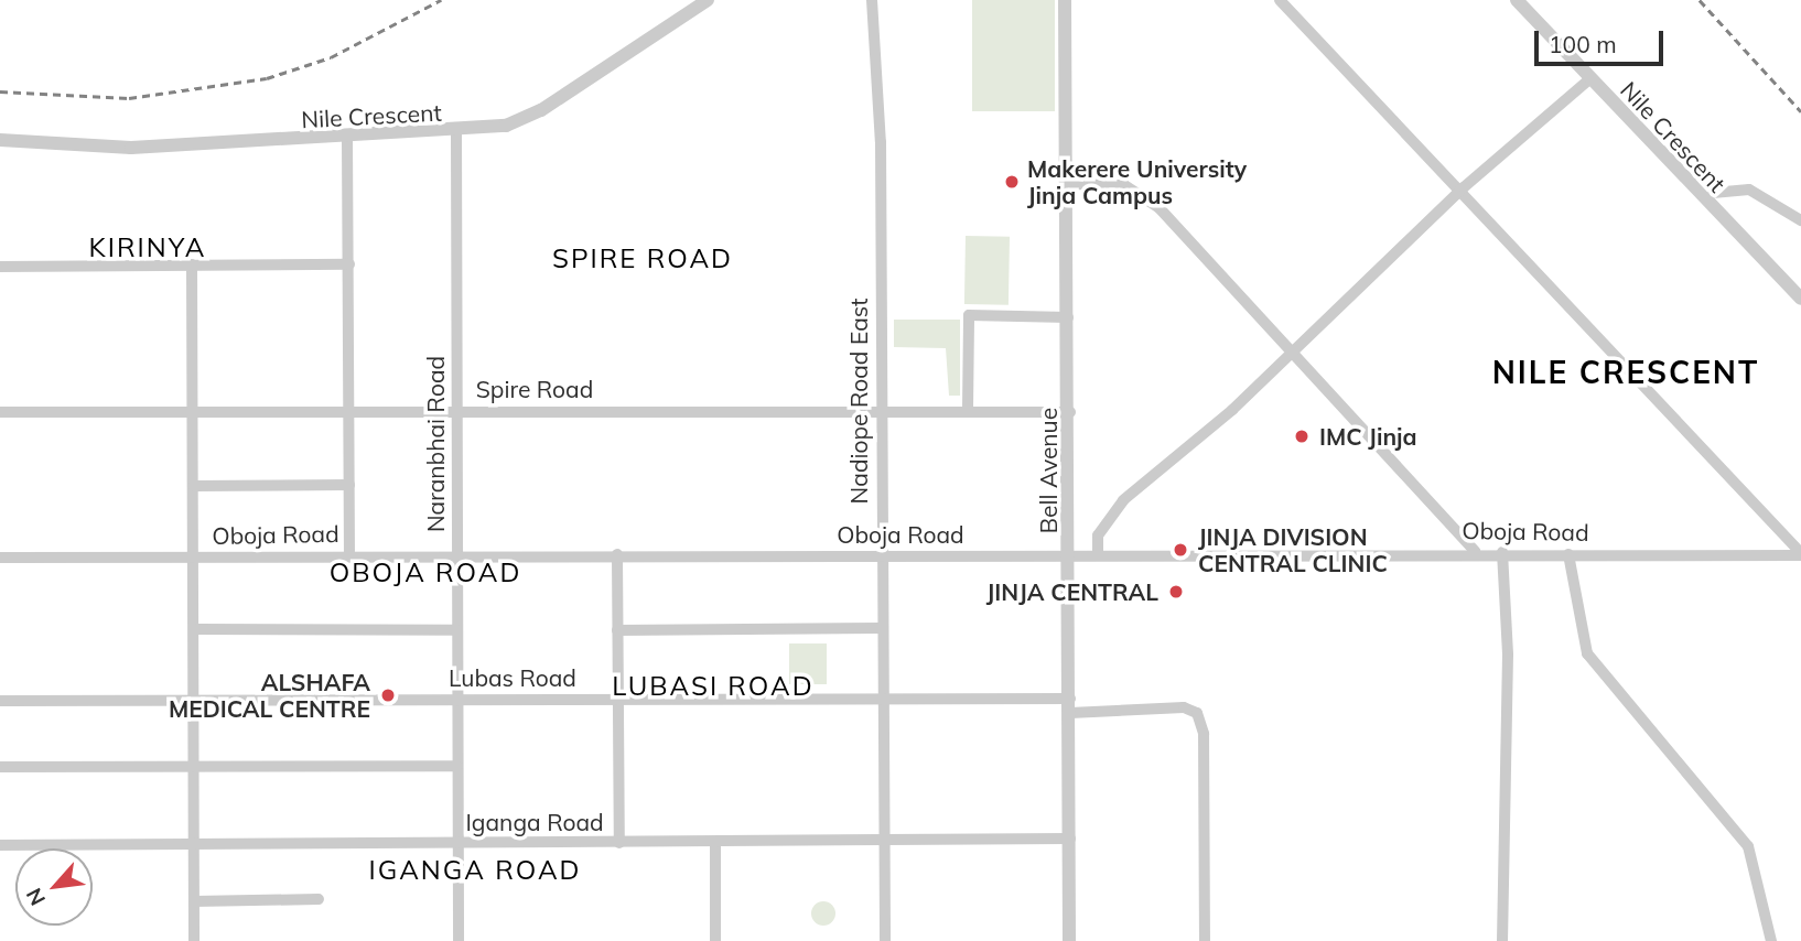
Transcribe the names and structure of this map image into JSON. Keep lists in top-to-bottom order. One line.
{"streets":{"street":["Nile Crescent","Spire Road","Nadiope Road East","Naranbhai Road","Bell Avenue","Oboja Road","Lubas Road","Iganga Road"]},"crossings":[["Nile Crescent","Naranbhai Road"],["Spire Road","Nadiope Road East"],["Spire Road","Naranbhai Road"],["Spire Road","Bell Avenue"],["Nadiope Road East","Oboja Road"],["Nadiope Road East","Lubas Road"],["Nadiope Road East","Iganga Road"],["Naranbhai Road","Oboja Road"],["Naranbhai Road","Lubas Road"],["Naranbhai Road","Iganga Road"],["Bell Avenue","Oboja Road"],["Bell Avenue","Lubas Road"],["Bell Avenue","Iganga Road"]],"districts":["KIRINYA","SPIRE ROAD","NILE CRESCENT","OBOJA ROAD","LUBASI ROAD","IGANGA ROAD"],"places":["Makerere University Jinja Campus","IMC Jinja","JINJA DIVISION CENTRAL CLINIC","JINJA CENTRAL","ALSHAFA MEDICAL CENTRE"],"scale_bar":"100 m","north":"bottom left"}
